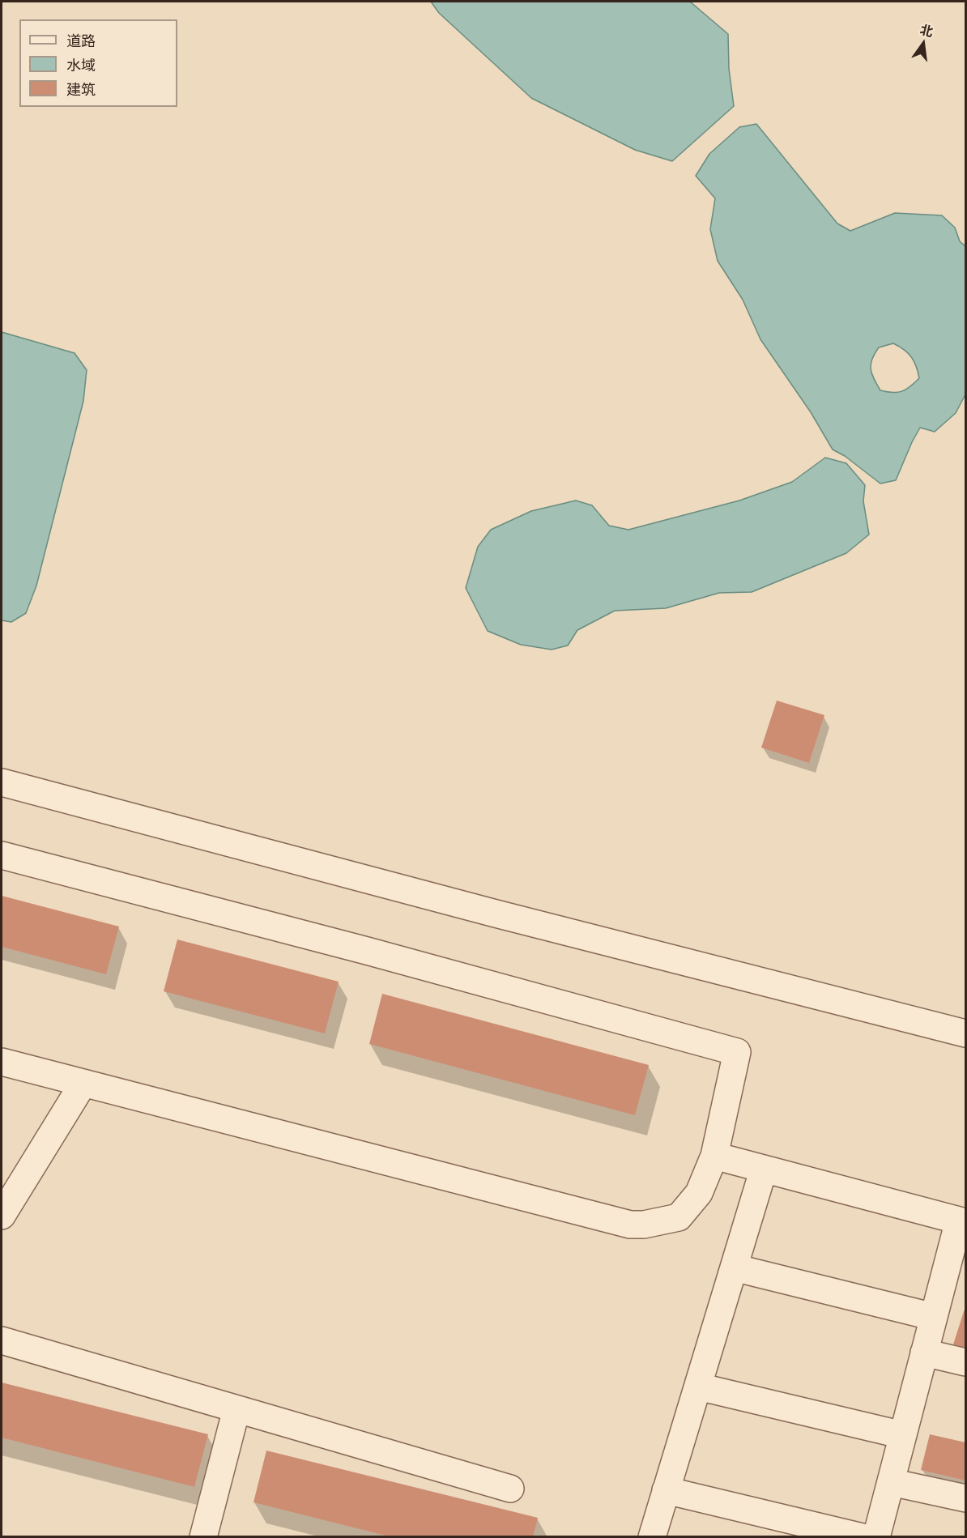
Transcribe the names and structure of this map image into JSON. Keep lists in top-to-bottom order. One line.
{"legend":["道路","水域","建筑"],"north":"top"}
